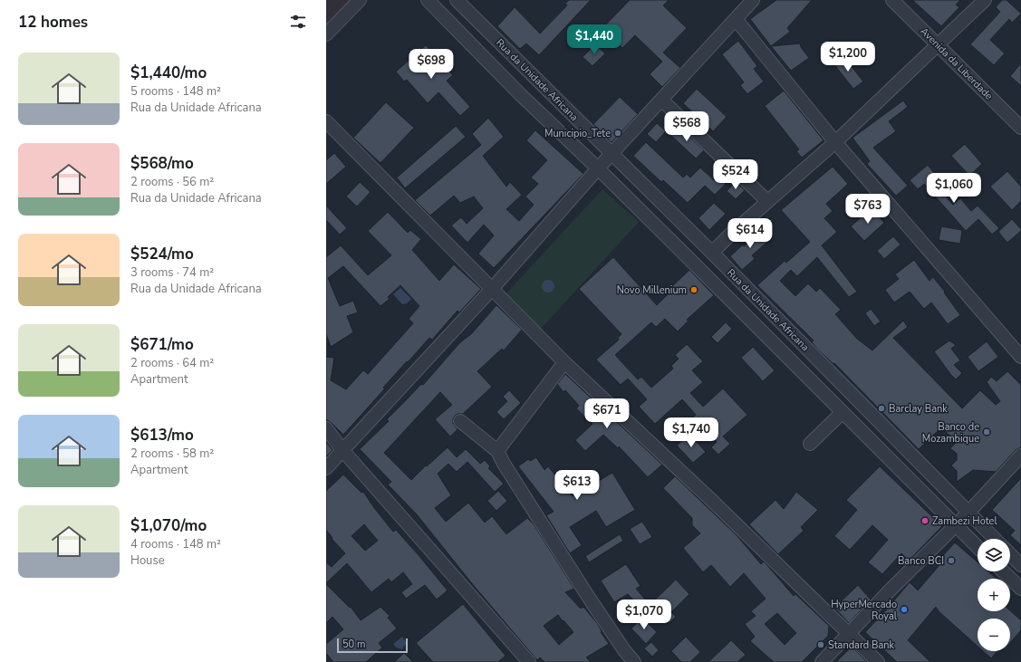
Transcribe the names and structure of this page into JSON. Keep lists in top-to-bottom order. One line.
{"streets":{"street":["Avenida da Liberdade","Rua da Unidade Africana"]},"places":["Municipio_Tete","Novo Millenium","Barclay Bank","Banco de Mozambique","Zambezi Hotel","Banco BCI","HyperMercado Royal","Standard Bank"],"scale_bar":"50 m","page":{"heading":"12 homes","price":["$1,440","$1,200","$698","$568","$524","$1,060","$763","$614","$671","$1,740","$613","$1,070"],"list":[{"name":"$1,440/mo","note":"5 rooms · 148 m² · Rua da Unidade Africana"},{"name":"$568/mo","note":"2 rooms · 56 m² · Rua da Unidade Africana"},{"name":"$524/mo","note":"3 rooms · 74 m² · Rua da Unidade Africana"},{"name":"$671/mo","note":"2 rooms · 64 m² · Apartment"},{"name":"$613/mo","note":"2 rooms · 58 m² · Apartment"},{"name":"$1,070/mo","note":"4 rooms · 148 m² · House"}],"map_buttons":["+","−"],"scale":"50 m"}}
